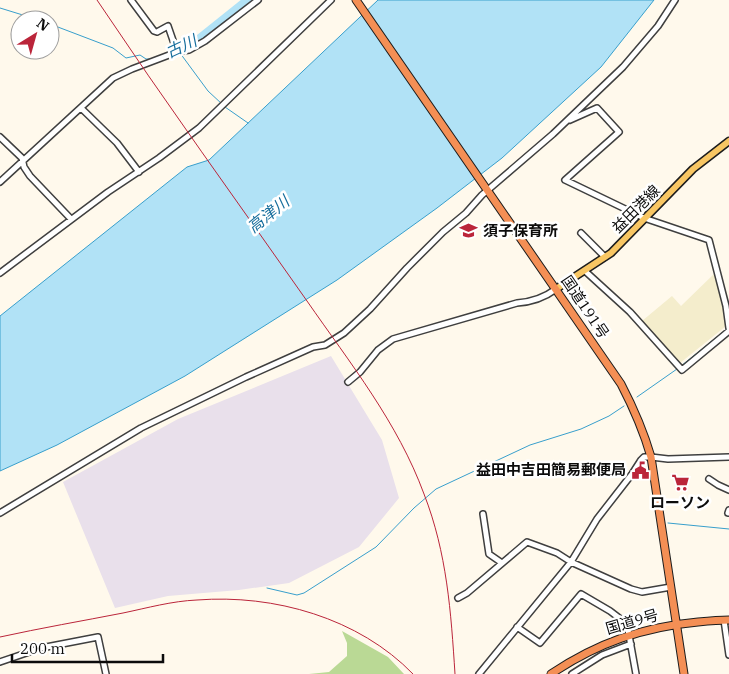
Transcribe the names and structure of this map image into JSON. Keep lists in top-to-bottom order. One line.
{"streets":{"highway":["国道191号","国道9号"],"main road":["益田港線"]},"crossings":[["益田港線","国道191号"],["国道191号","国道9号"]],"water":["古川","高津川"],"places":{"school or university":["須子保育所"],"public building":["益田中吉田簡易郵便局"],"supermarket":["ローソン"]},"scale_bar":"200 m","north":"top right"}
